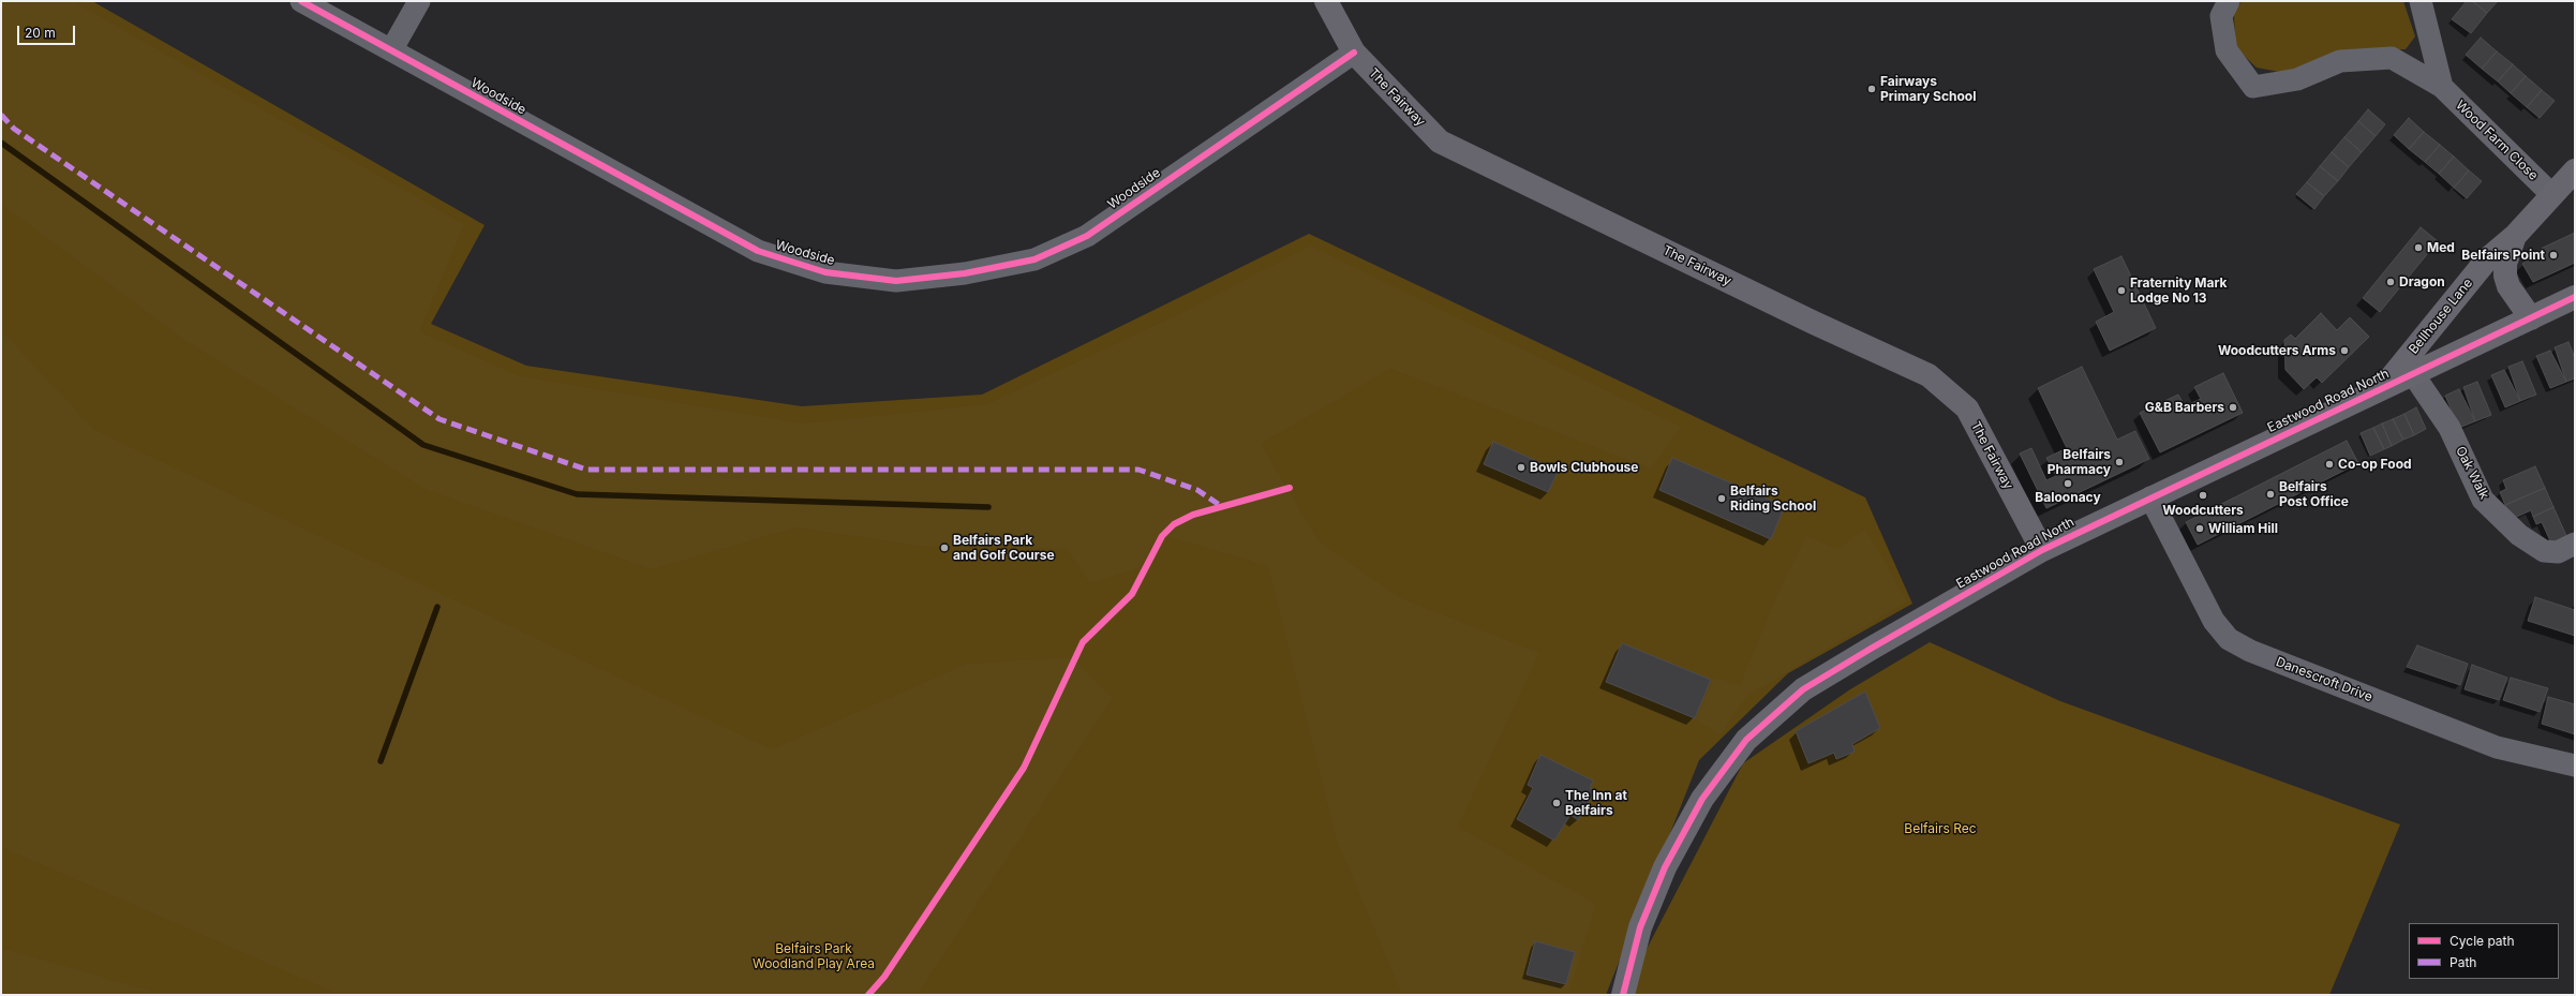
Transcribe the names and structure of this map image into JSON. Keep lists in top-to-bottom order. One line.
{"streets":{"street":["Woodside","The Fairway","Wood Farm Close","Bellhouse Lane","Eastwood Road North","Oak Walk","Danescroft Drive"]},"crossings":[["Woodside","The Fairway"],["The Fairway","Eastwood Road North"],["Wood Farm Close","Bellhouse Lane"],["Bellhouse Lane","Eastwood Road North"],["Eastwood Road North","Oak Walk"],["Eastwood Road North","Danescroft Drive"]],"parks":["Belfairs Rec","Belfairs Park Woodland Play Area"],"places":["Fairways Primary School","Med","Belfairs Point","Dragon","Fraternity Mark Lodge No 13","Woodcutters Arms","G&B Barbers","Belfairs Pharmacy","Co-op Food","Bowls Clubhouse","Baloonacy","Belfairs Post Office","Woodcutters","Belfairs Riding School","William Hill","Belfairs Park and Golf Course","The Inn at Belfairs"],"legend":["Cycle path","Path"],"scale_bar":"20 m"}
